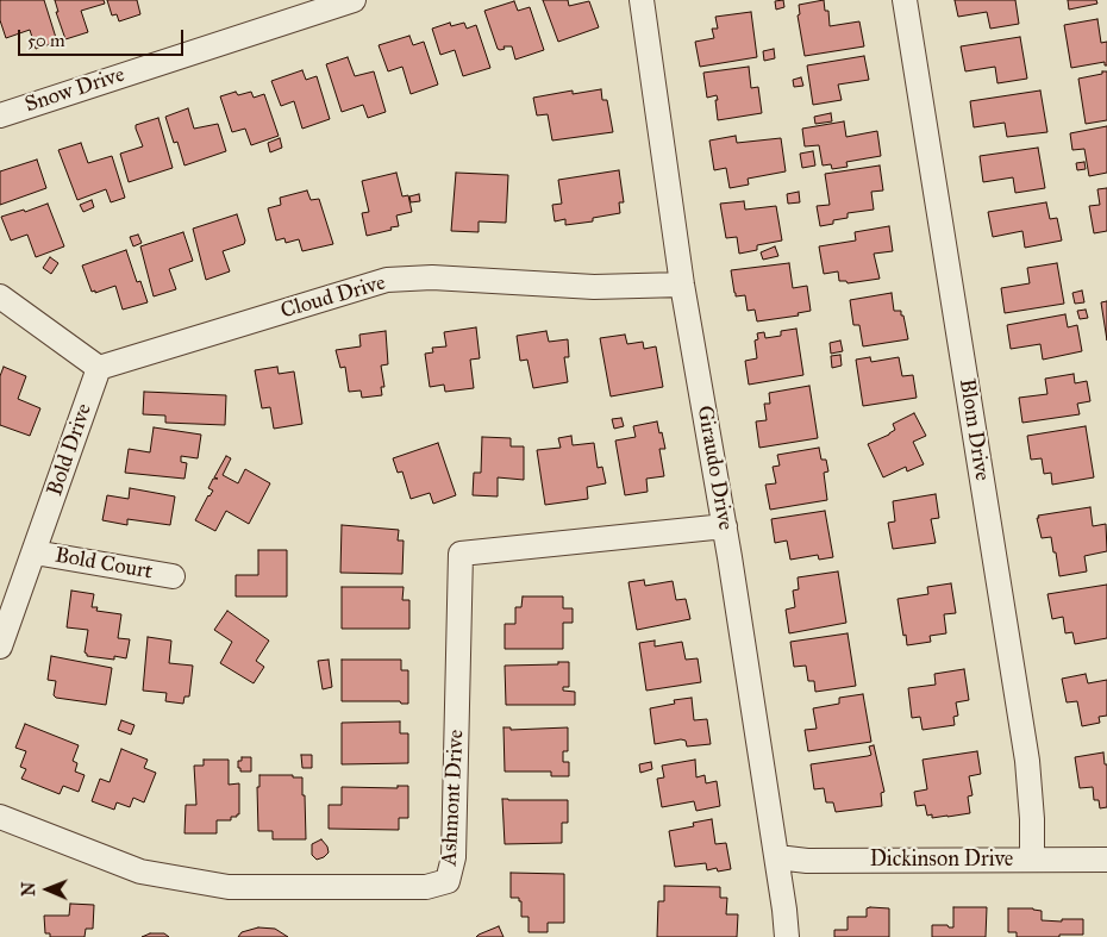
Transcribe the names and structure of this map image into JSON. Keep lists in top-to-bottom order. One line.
{"streets":{"street":["Snow Drive","Cloud Drive","Blom Drive","Bold Drive","Giraudo Drive","Bold Court","Ashmont Drive","Dickinson Drive"]},"crossings":[["Cloud Drive","Bold Drive"],["Cloud Drive","Giraudo Drive"],["Blom Drive","Dickinson Drive"],["Bold Drive","Bold Court"],["Giraudo Drive","Ashmont Drive"],["Giraudo Drive","Dickinson Drive"]],"scale_bar":"50 m","north":"left"}
